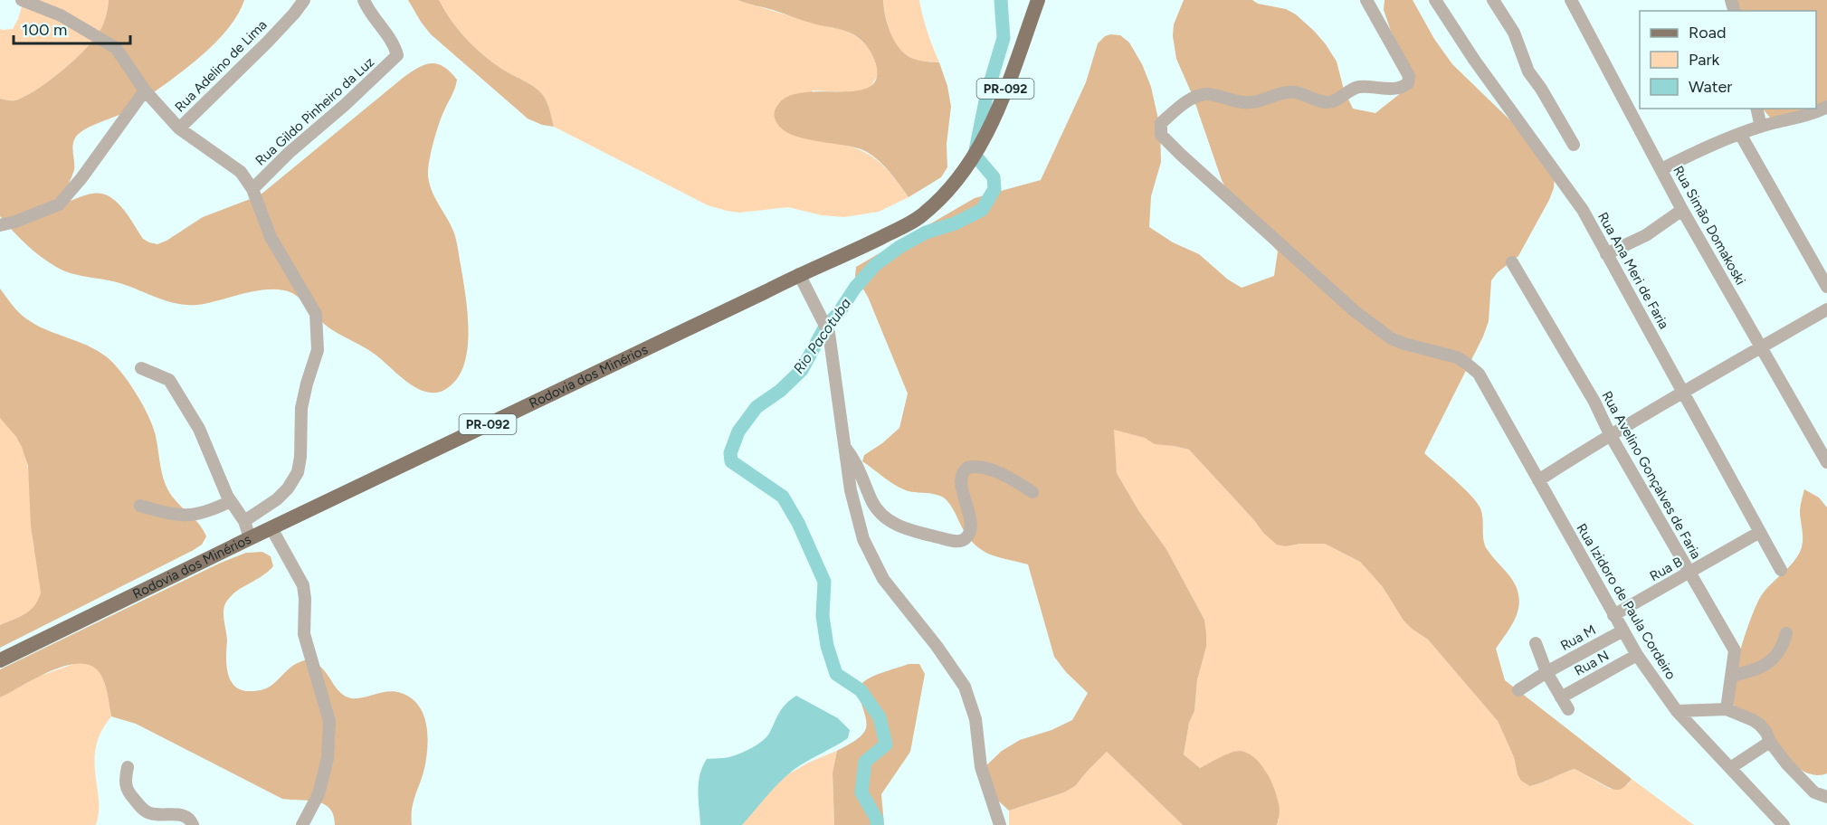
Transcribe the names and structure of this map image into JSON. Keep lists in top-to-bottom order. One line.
{"streets":{"main road":["PR-092","Rodovia dos Minérios"],"street":["Rua Adelino de Lima","Rua Gildo Pinheiro da Luz","Rua Simão Domakoski","Rua Ana Meri de Faria","Rua Avelino Gonçalves de Faria","Rua B","Rua Izidoro de Paula Cordeiro","Rua M","Rua N"]},"crossings":[["Rua Ana Meri de Faria","Rua B"],["Rua Avelino Gonçalves de Faria","Rua B"],["Rua B","Rua Izidoro de Paula Cordeiro"],["Rua Izidoro de Paula Cordeiro","Rua M"],["Rua Izidoro de Paula Cordeiro","Rua N"]],"water":["Rio Pacotuba"],"legend":["Road","Park","Water"],"scale_bar":"100 m"}
